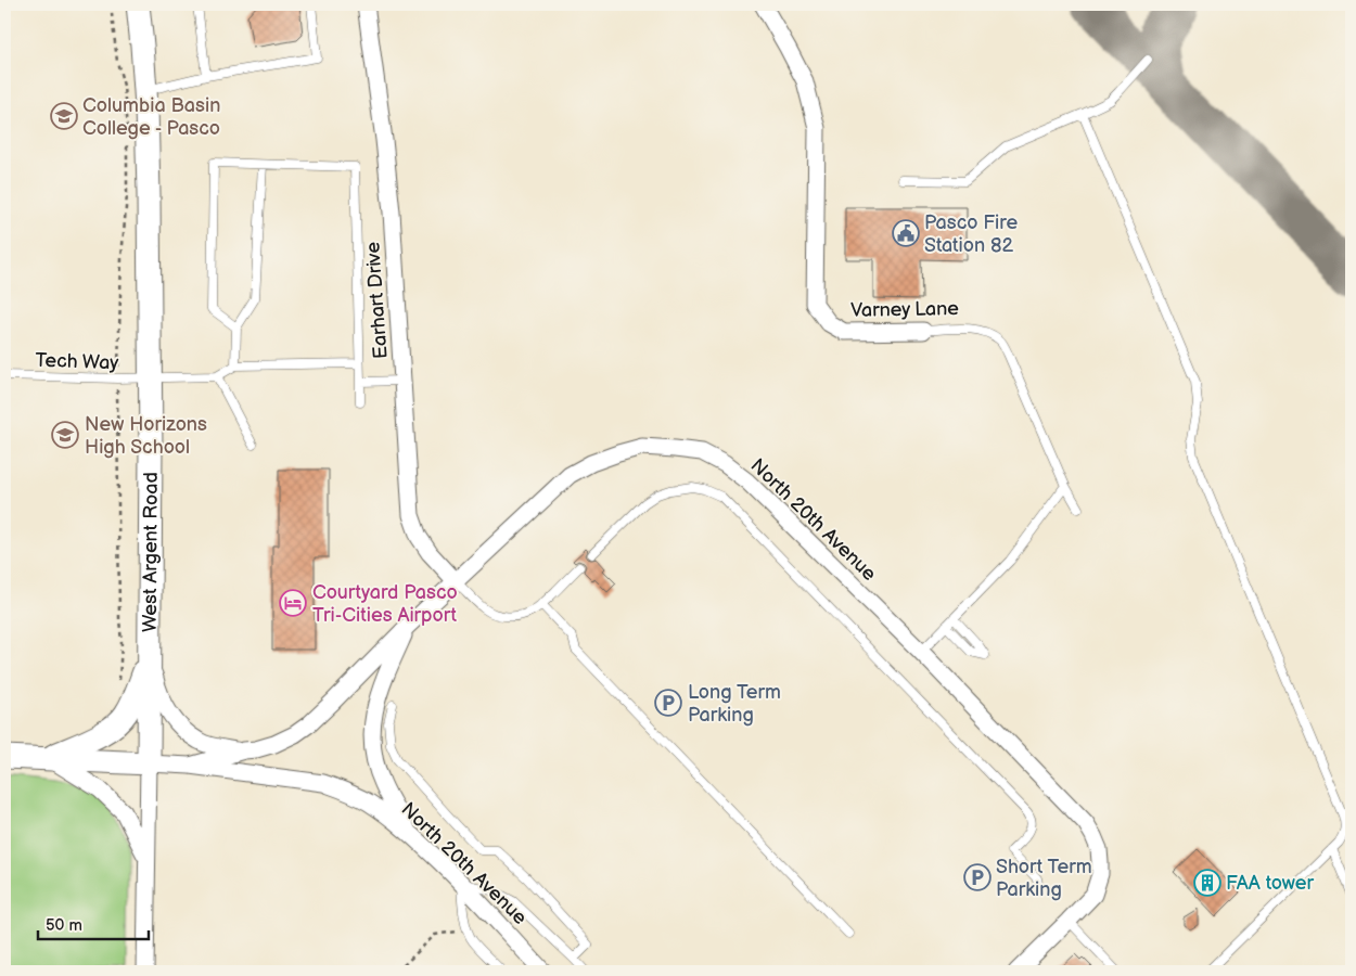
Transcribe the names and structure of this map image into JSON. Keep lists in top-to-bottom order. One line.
{"streets":{"main road":["West Argent Road"],"street":["Earhart Drive","Varney Lane","North 20th Avenue"],"lane":["Tech Way"]},"crossings":[["Earhart Drive","North 20th Avenue"],["Tech Way","West Argent Road"],["North 20th Avenue","West Argent Road"]],"places":{"school or university":["Columbia Basin College - Pasco","New Horizons High School"],"public building":["Pasco Fire Station 82"],"hotel":["Courtyard Pasco Tri-Cities Airport"],"parking":["Long Term Parking","Short Term Parking"],"building":["FAA tower"]},"scale_bar":"50 m"}
